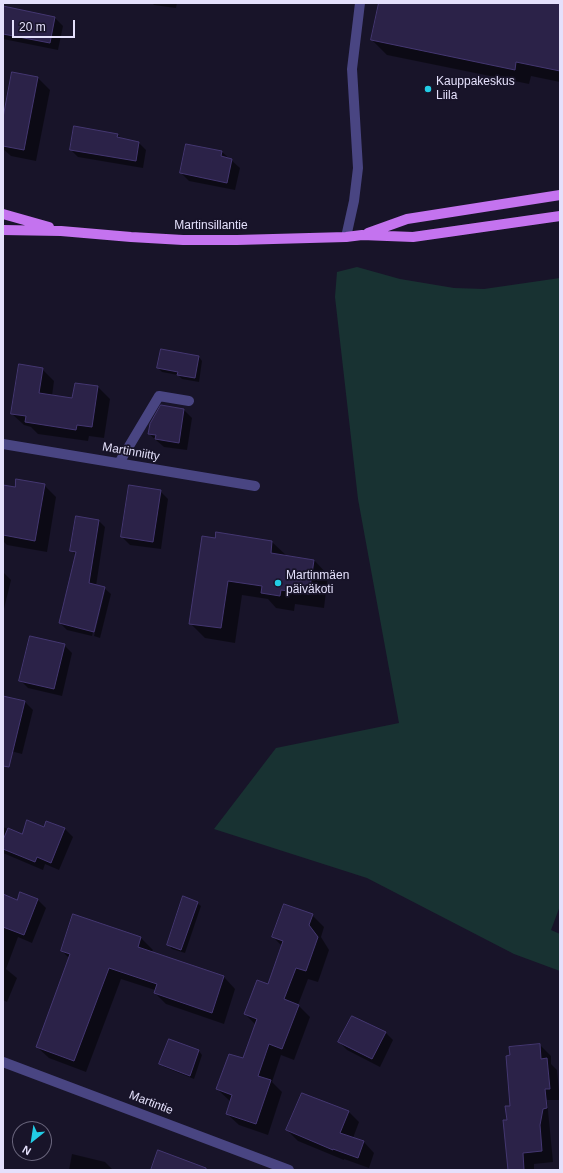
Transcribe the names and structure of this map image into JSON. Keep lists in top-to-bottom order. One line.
{"streets":{"main road":["Martinsillantie"],"street":["Martinniitty","Martintie"]},"places":["Kauppakeskus Liila","Martinmäen päiväkoti"],"scale_bar":"20 m","north":"bottom left"}
